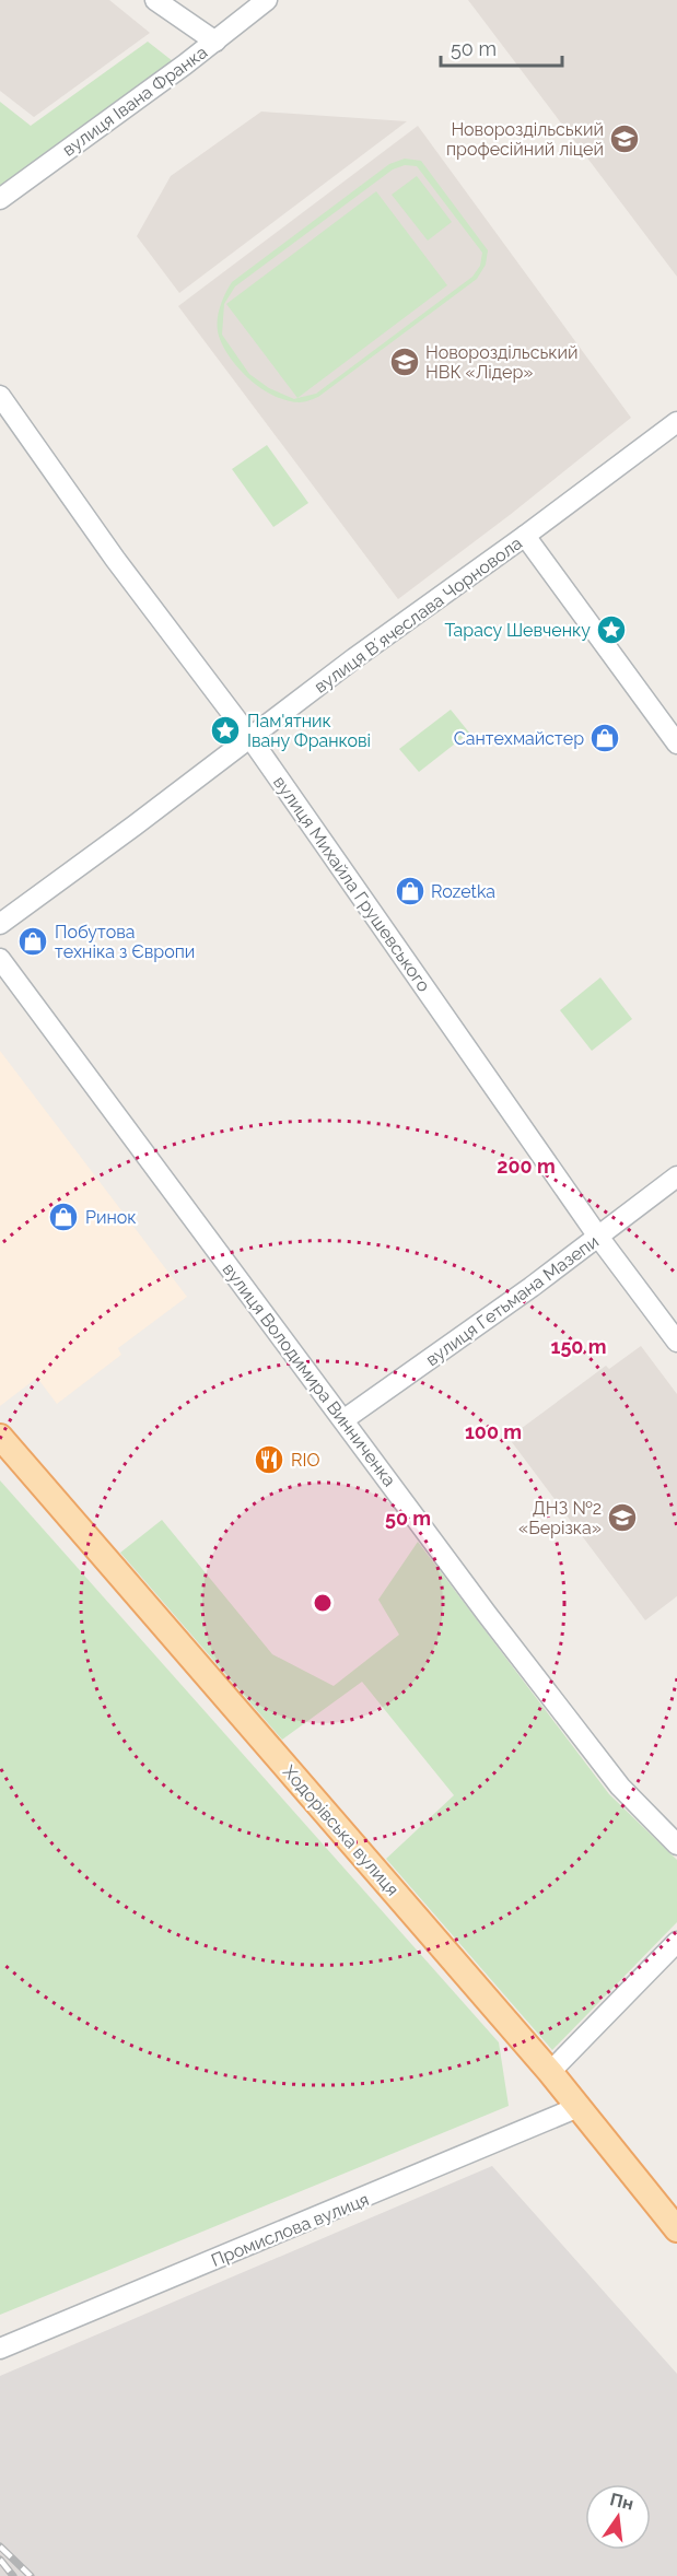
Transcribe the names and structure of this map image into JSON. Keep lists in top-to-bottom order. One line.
{"streets":{"main road":["Ходорівська вулиця"],"street":["вулиця Івана Франка","вулиця Вʼячеслава Чорновола","вулиця Михайла Грушевського","вулиця Гетьмана Мазепи","вулиця Володимира Винниченка","Промислова вулиця"]},"crossings":[["вулиця Вʼячеслава Чорновола","вулиця Михайла Грушевського"],["вулиця Михайла Грушевського","вулиця Гетьмана Мазепи"],["вулиця Гетьмана Мазепи","вулиця Володимира Винниченка"],["Ходорівська вулиця","Промислова вулиця"]],"places":{"school or university":["Новороздільський професійний ліцей","Новороздільський НВК «Лідер»","ДНЗ №2 «Берізка»"],"place":["Тарасу Шевченку","Пам'ятник Івану Франкові"],"shop":["Сантехмайстер","Rozetka","Побутова техніка з Європи","Ринок"],"restaurant":["RIO"]},"scale_bar":"50 m","north":"top","rings":["200 m","150 m","100 m","50 m"]}
